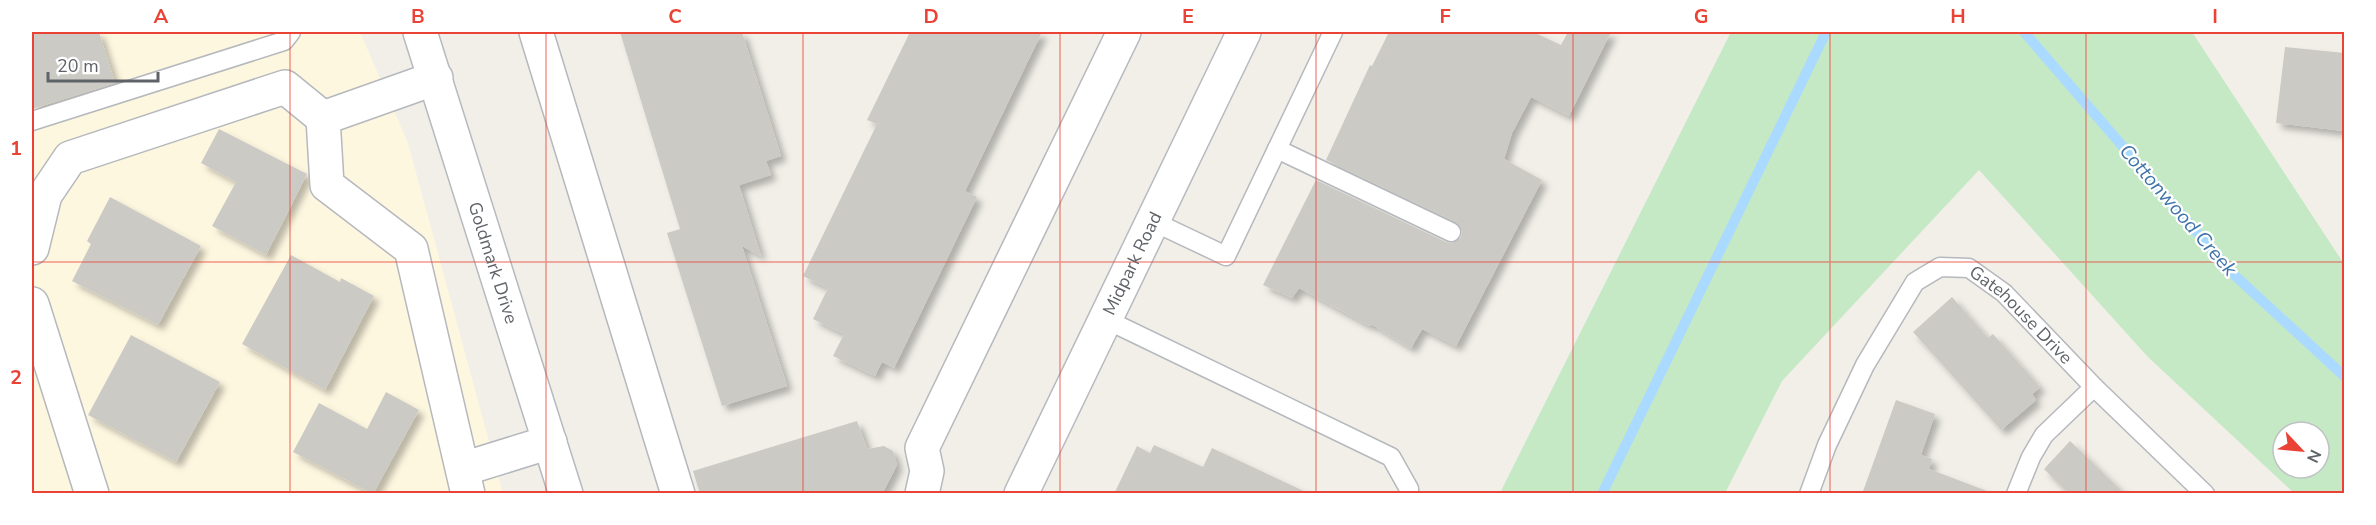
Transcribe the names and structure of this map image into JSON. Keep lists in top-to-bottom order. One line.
{"streets":{"street":["Goldmark Drive","Midpark Road"],"lane":["Gatehouse Drive"]},"water":["Cottonwood Creek"],"scale_bar":"20 m","north":"bottom right","grid":{"columns":["A","B","C","D","E","F","G","H","I"],"rows":["1","2"]}}
